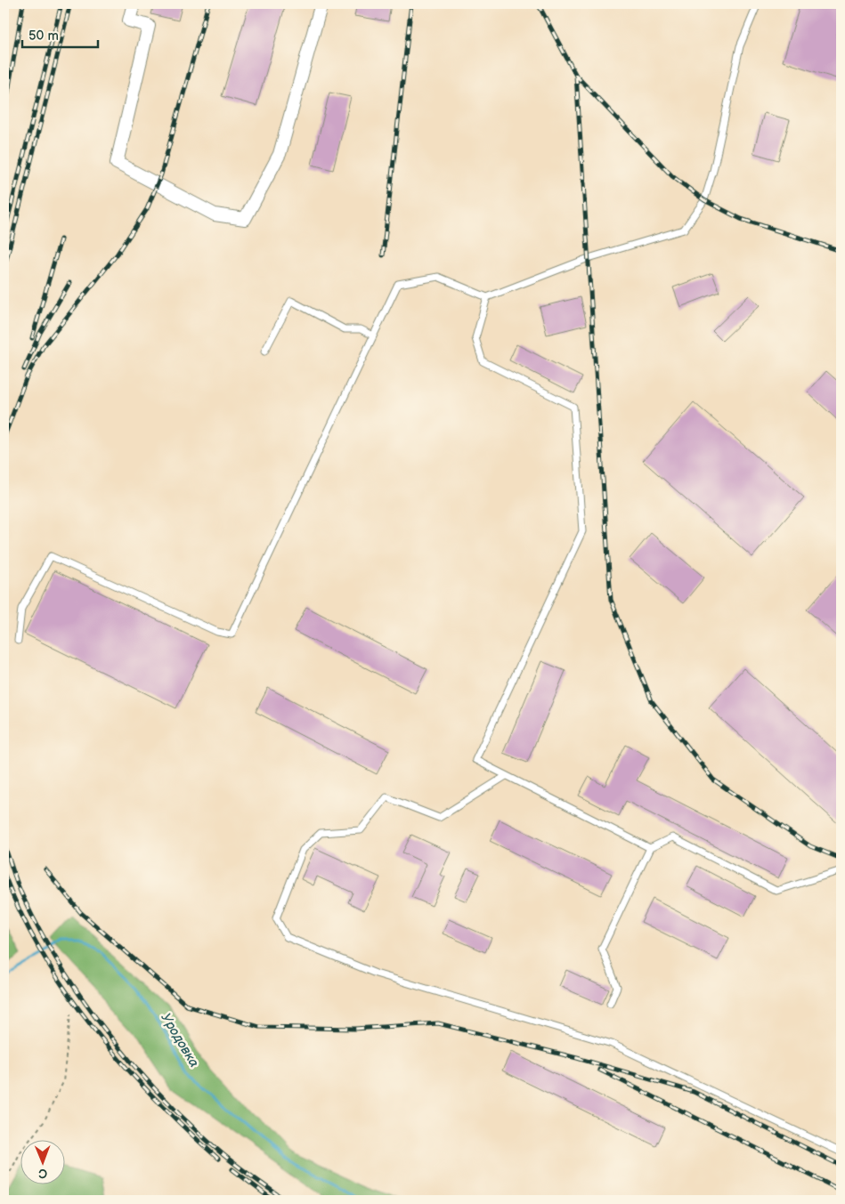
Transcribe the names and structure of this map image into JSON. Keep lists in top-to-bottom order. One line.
{"water":["Уродовка"],"scale_bar":"50 m","north":"bottom"}
